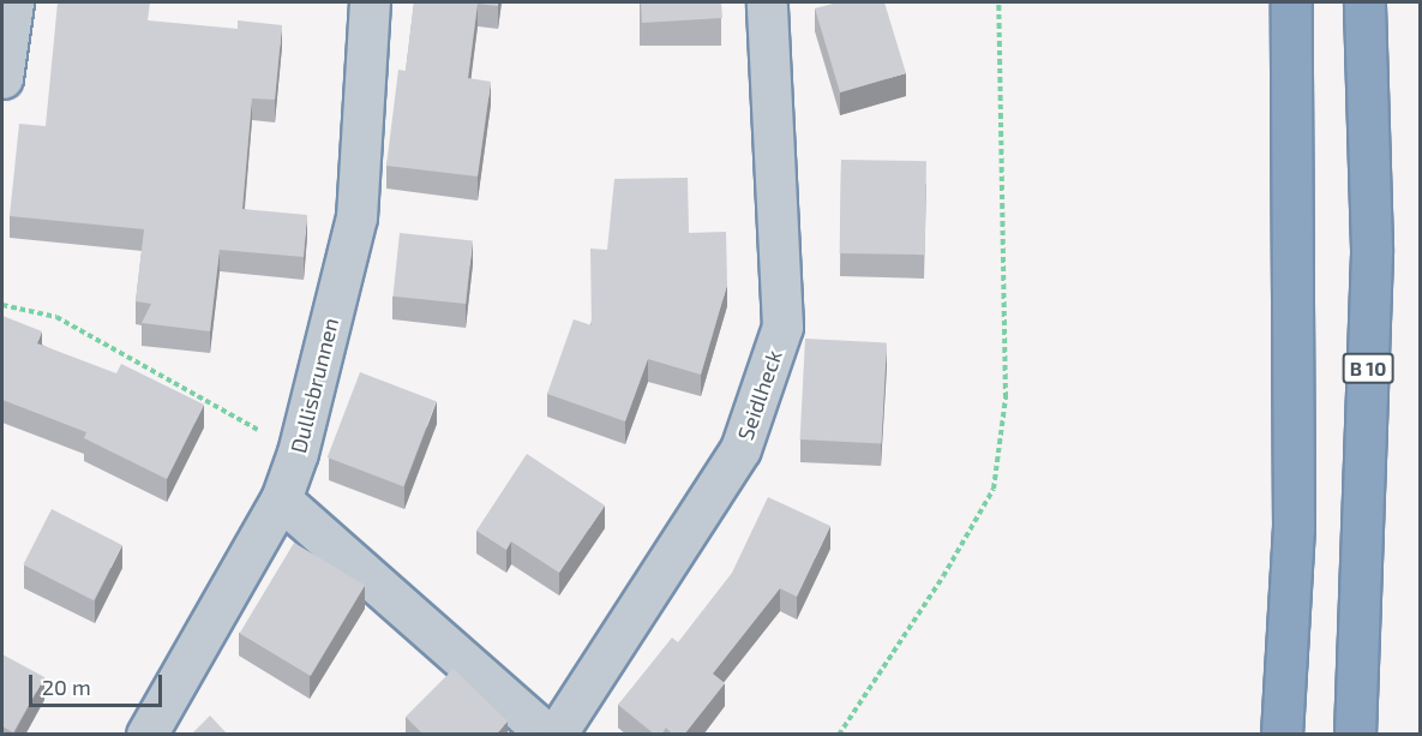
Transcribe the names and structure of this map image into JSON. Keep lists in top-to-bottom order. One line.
{"streets":{"highway":["B 10"],"street":["Dullisbrunnen","Seidlheck"]},"scale_bar":"20 m"}
